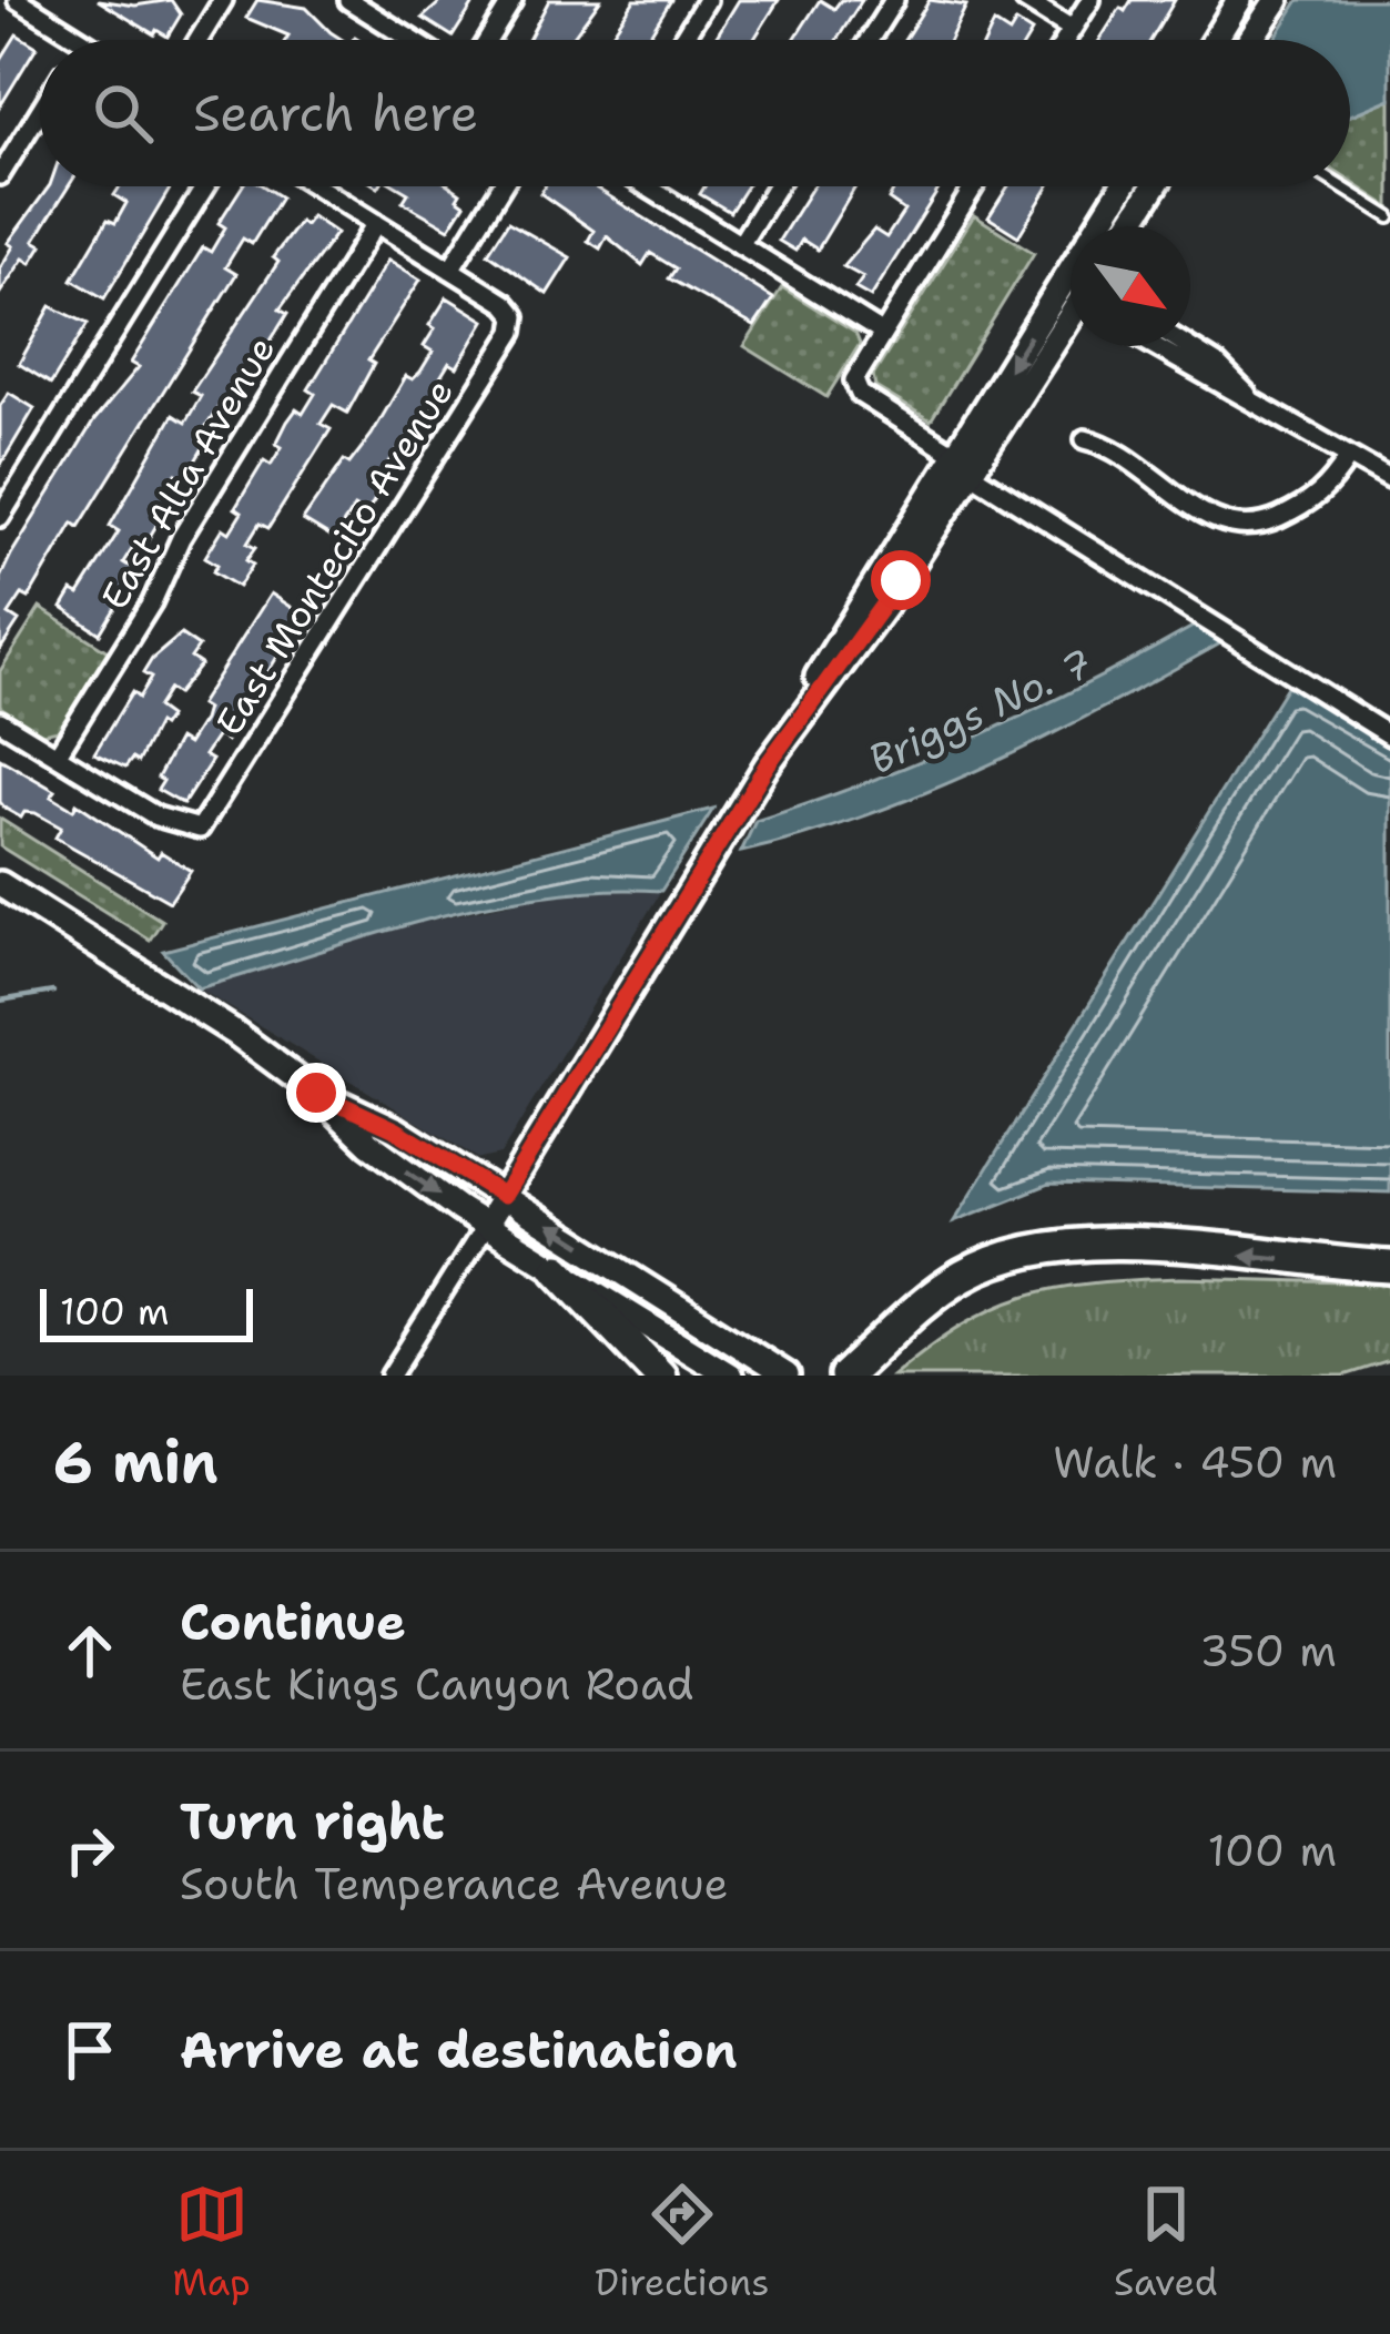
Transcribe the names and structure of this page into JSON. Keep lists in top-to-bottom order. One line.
{"streets":{"street":["East Alta Avenue","East Montecito Avenue"]},"crossings":[["East Alta Avenue","East Montecito Avenue"]],"water":["Briggs No. 7"],"scale_bar":"100 m","north":"bottom right","page":{"search":"Search here","scale":"100 m","heading":["6 min","Walk · 450 m"],"list":[["Continue","East Kings Canyon Road","350 m"],["Turn right","South Temperance Avenue","100 m"],"Arrive at destination"],"nav":["Map","Directions","Saved"]}}
